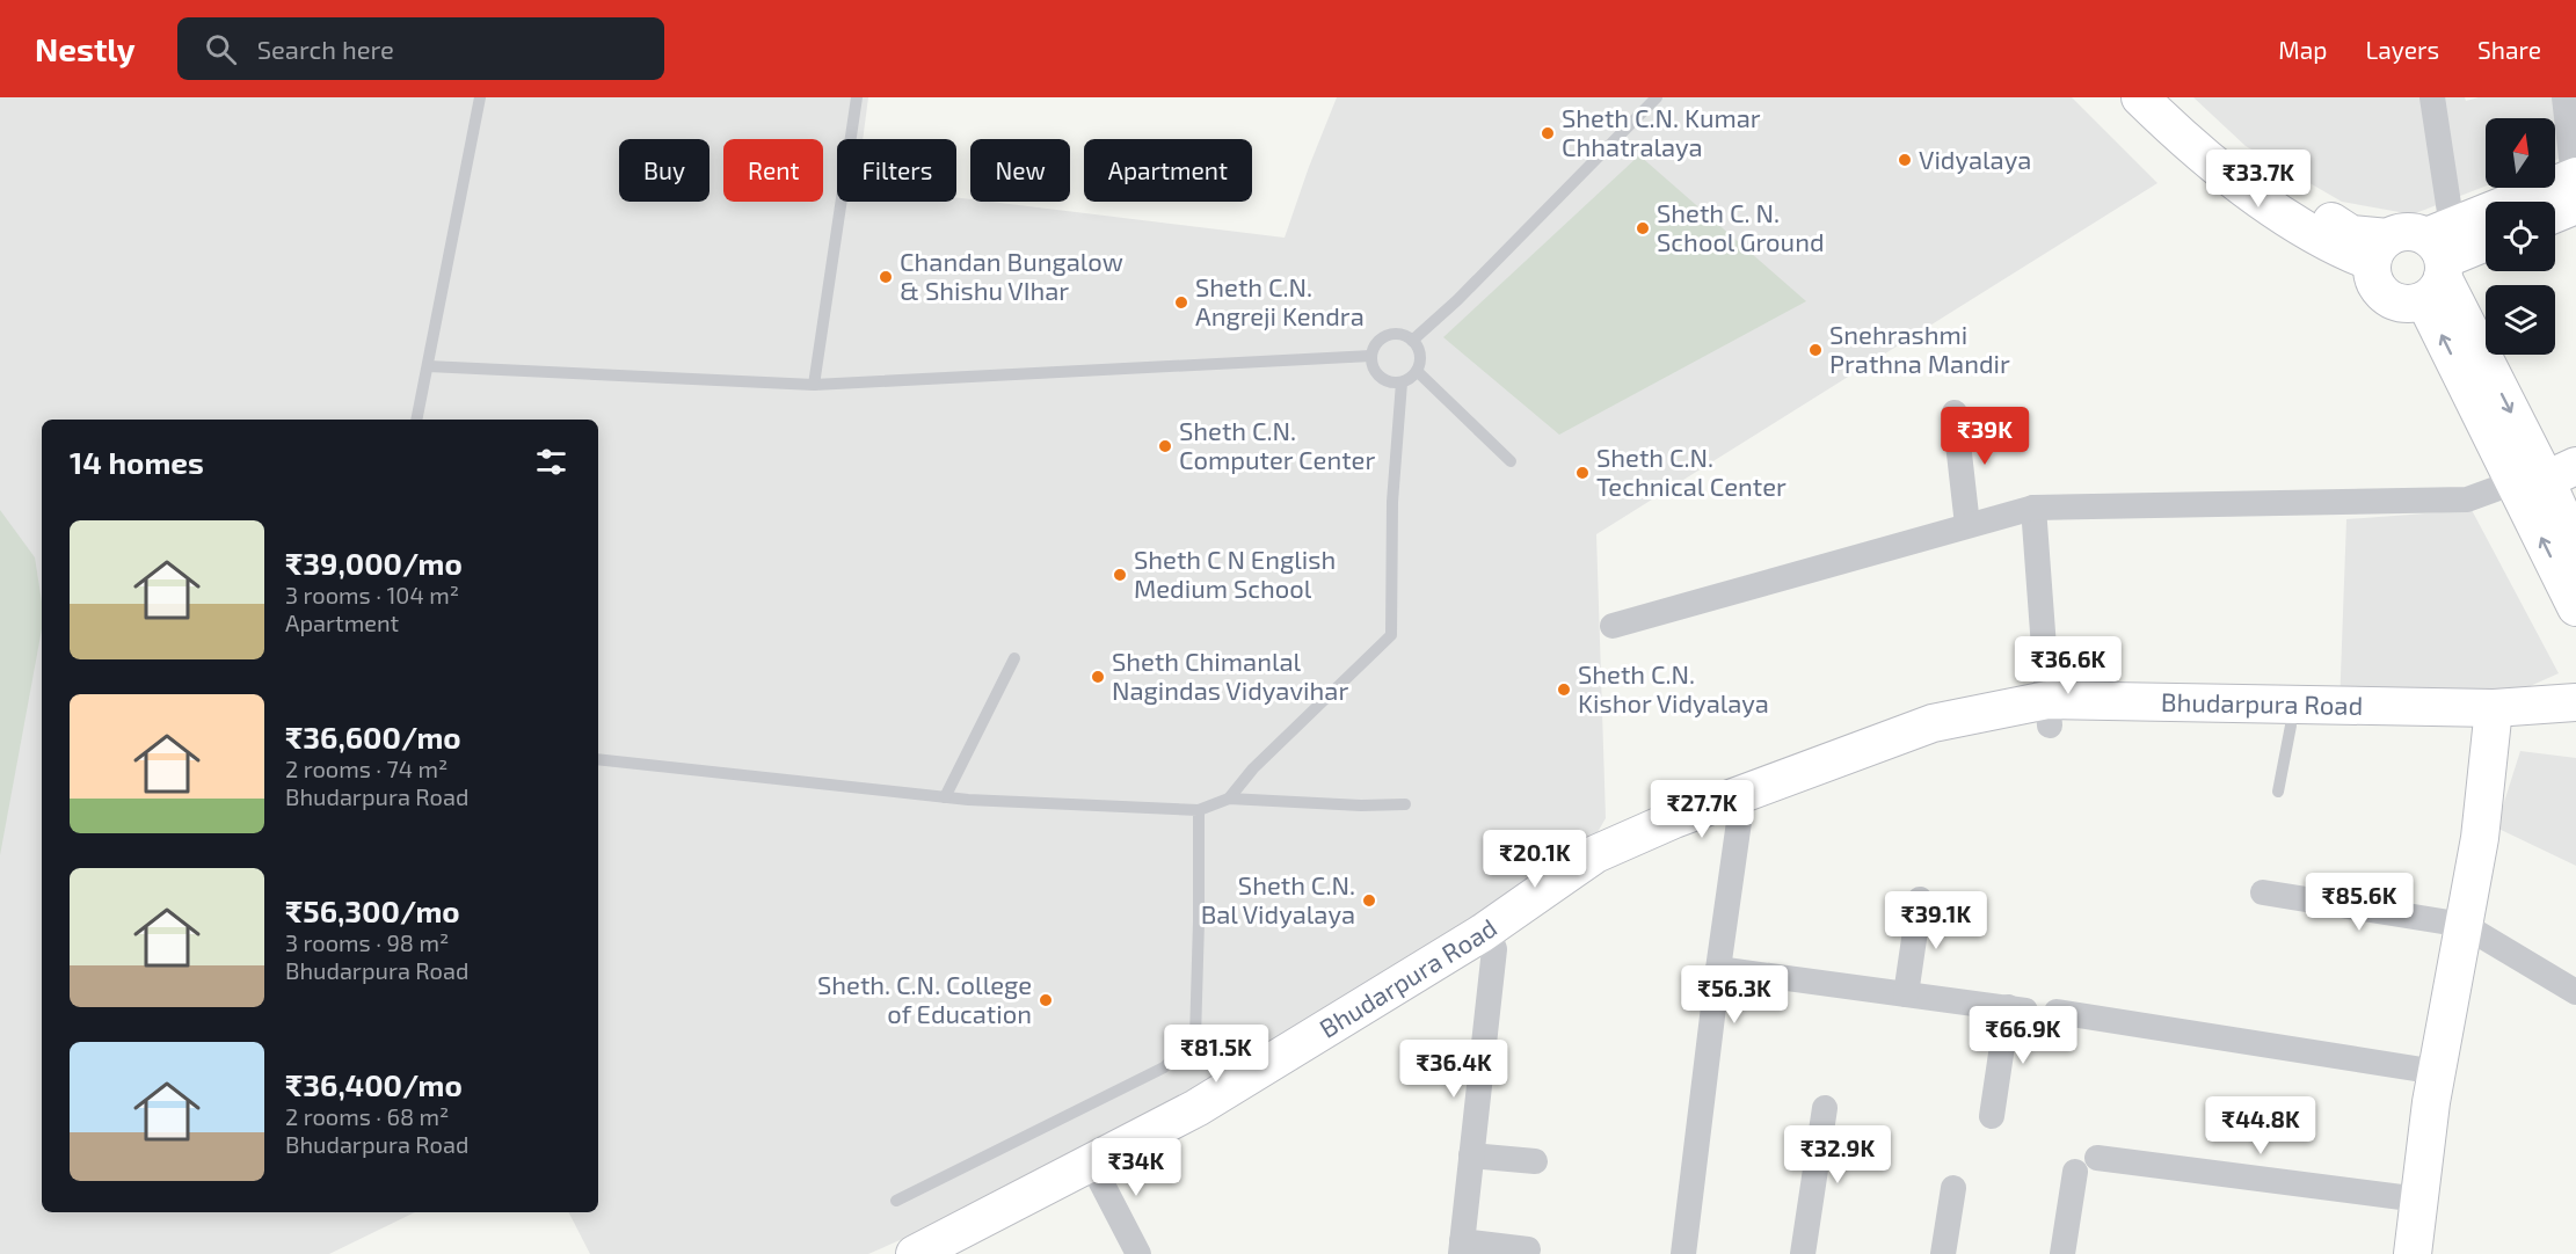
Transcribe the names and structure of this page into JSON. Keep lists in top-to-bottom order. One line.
{"streets":{"street":["Bhudarpura Road"]},"places":["Sheth C.N. Kumar Chhatralaya","Vidyalaya","Sheth C. N. School Ground","Chandan Bungalow & Shishu VIhar","Sheth C.N. Angreji Kendra","Snehrashmi Prathna Mandir","Sheth C.N. Computer Center","Sheth C.N. Technical Center","Sheth C N English Medium School","Sheth Chimanlal Nagindas Vidyavihar","Sheth C.N. Kishor Vidyalaya","Sheth C.N. Bal Vidyalaya","Sheth. C.N. College of Education"],"north":"top","page":{"header":"Nestly","search":"Search here","nav":["Map","Layers","Share"],"chip":["Buy","Rent","Filters","New","Apartment"],"price":["₹33.7K","₹39K","₹36.6K","₹27.7K","₹20.1K","₹85.6K","₹39.1K","₹56.3K","₹66.9K","₹81.5K","₹36.4K","₹44.8K","₹32.9K","₹34K"],"heading":"14 homes","list":[{"name":"₹39,000/mo","note":"3 rooms · 104 m² · Apartment"},{"name":"₹36,600/mo","note":"2 rooms · 74 m² · Bhudarpura Road"},{"name":"₹56,300/mo","note":"3 rooms · 98 m² · Bhudarpura Road"},{"name":"₹36,400/mo","note":"2 rooms · 68 m² · Bhudarpura Road"}]}}
